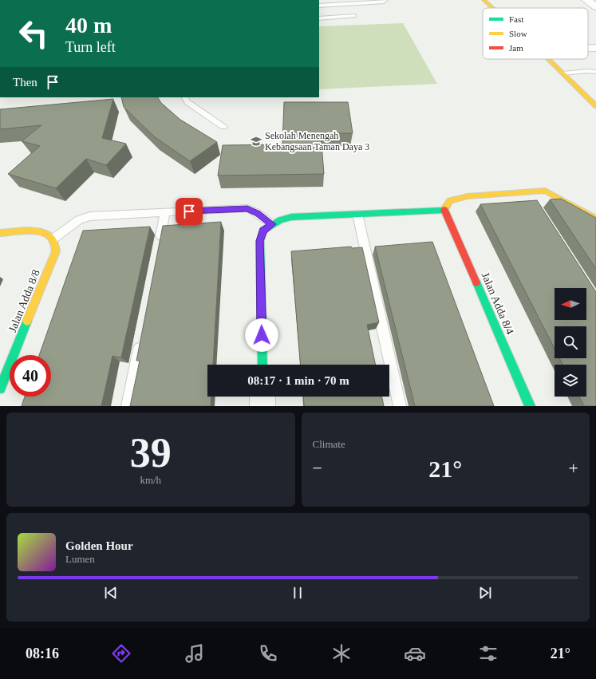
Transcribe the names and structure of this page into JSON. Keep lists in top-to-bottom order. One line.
{"streets":{"street":["Jalan Adda 8/8","Jalan Adda 8/4"]},"places":{"school or university":["Sekolah Menengah Kebangsaan Taman Daya 3"]},"legend":["Fast","Slow","Jam"],"north":"left","page":{"turn":["40 m","Turn left"],"then":"Then","limit":"40","trip":"08:17 · 1 min · 70 m","tile":[["39","km/h"],"Climate"],"heat":["−","21°","+"],"song":["Golden Hour","Lumen"],"tabs":["08:16","21°"]}}
